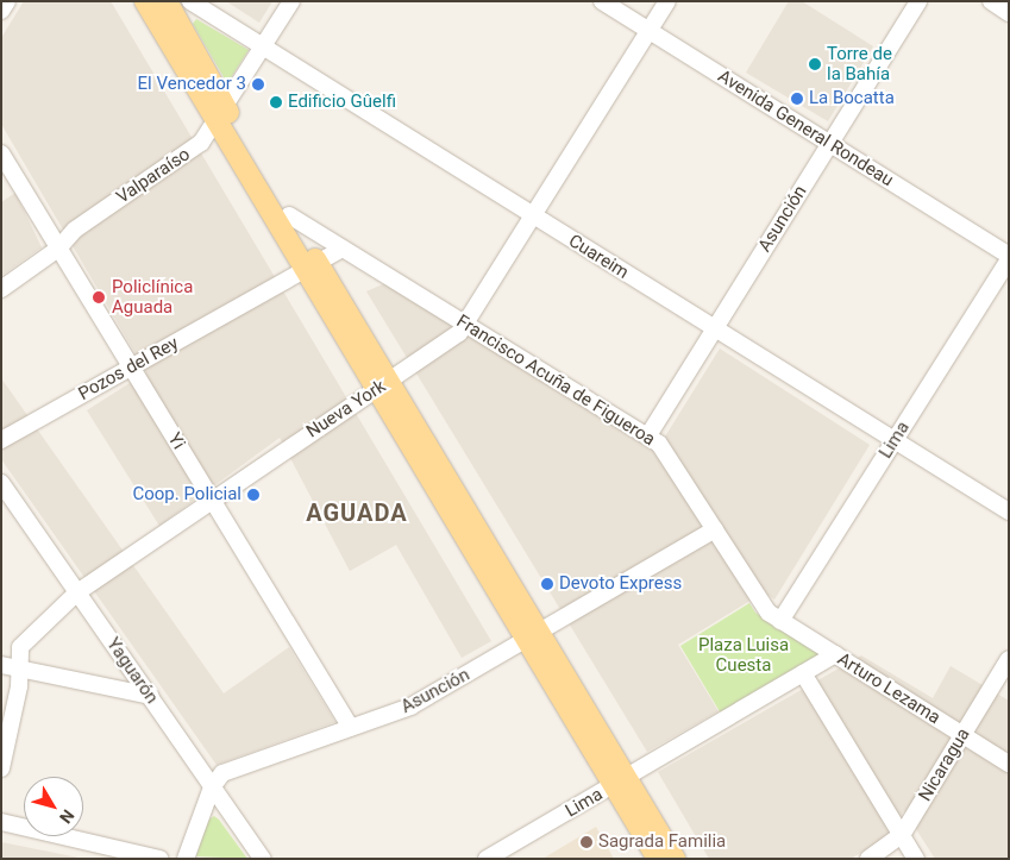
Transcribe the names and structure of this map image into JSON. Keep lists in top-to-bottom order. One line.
{"streets":{"street":["Avenida General Rondeau","Valparaíso","Asunción","Cuareim","Pozos del Rey","Francisco Acuña de Figueroa","Nueva York","Lima","Yi","Yaguarón","Arturo Lezama","Nicaragua"]},"crossings":[["Avenida General Rondeau","Asunción"],["Avenida General Rondeau","Nueva York"],["Avenida General Rondeau","Lima"],["Valparaíso","Cuareim"],["Valparaíso","Yi"],["Asunción","Cuareim"],["Asunción","Francisco Acuña de Figueroa"],["Asunción","Yi"],["Asunción","Yaguarón"],["Cuareim","Nueva York"],["Cuareim","Lima"],["Pozos del Rey","Yi"],["Francisco Acuña de Figueroa","Nueva York"],["Francisco Acuña de Figueroa","Lima"],["Francisco Acuña de Figueroa","Arturo Lezama"],["Nueva York","Yi"],["Nueva York","Yaguarón"],["Lima","Arturo Lezama"],["Arturo Lezama","Nicaragua"]],"districts":["AGUADA"],"parks":["Plaza Luisa Cuesta"],"places":["Torre de la Bahía","El Vencedor 3","La Bocatta","Edificio Gûelfi","Policlínica Aguada","Coop. Policial","Devoto Express","Sagrada Familia"],"north":"bottom right"}
